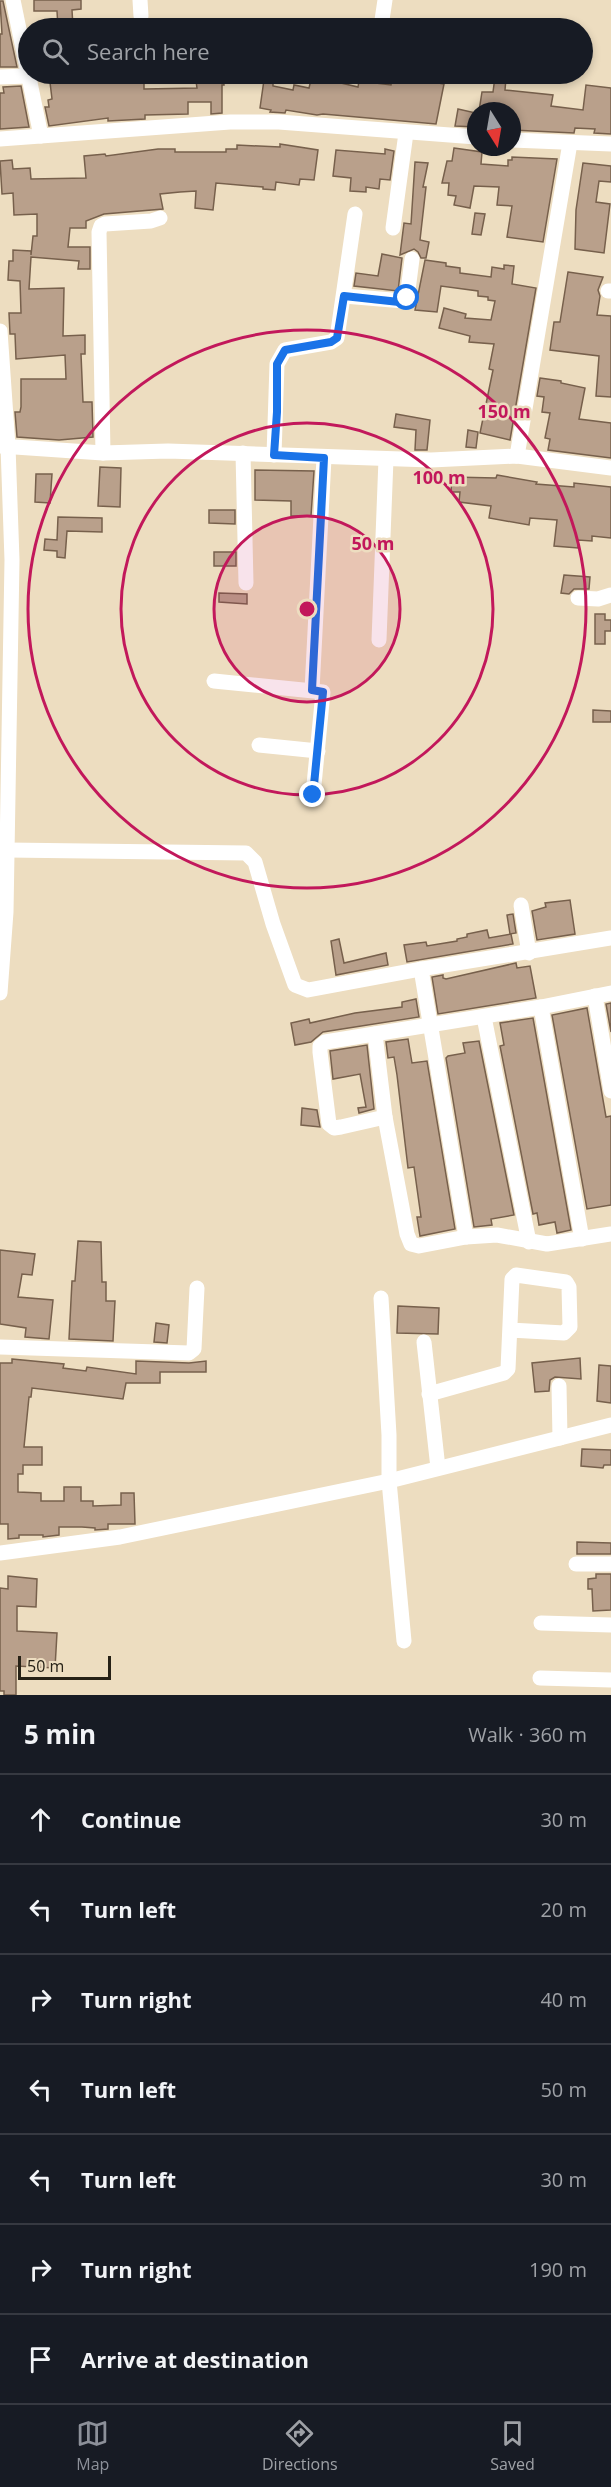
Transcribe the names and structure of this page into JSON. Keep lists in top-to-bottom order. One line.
{"scale_bar":"50 m","north":"bottom","page":{"search":"Search here","scale":"50 m","heading":["5 min","Walk · 360 m"],"list":[["Continue","30 m"],["Turn left","20 m"],["Turn right","40 m"],["Turn left","50 m"],["Turn left","30 m"],["Turn right","190 m"],"Arrive at destination"],"nav":["Map","Directions","Saved"]},"rings":["150 m","100 m","50 m"]}
